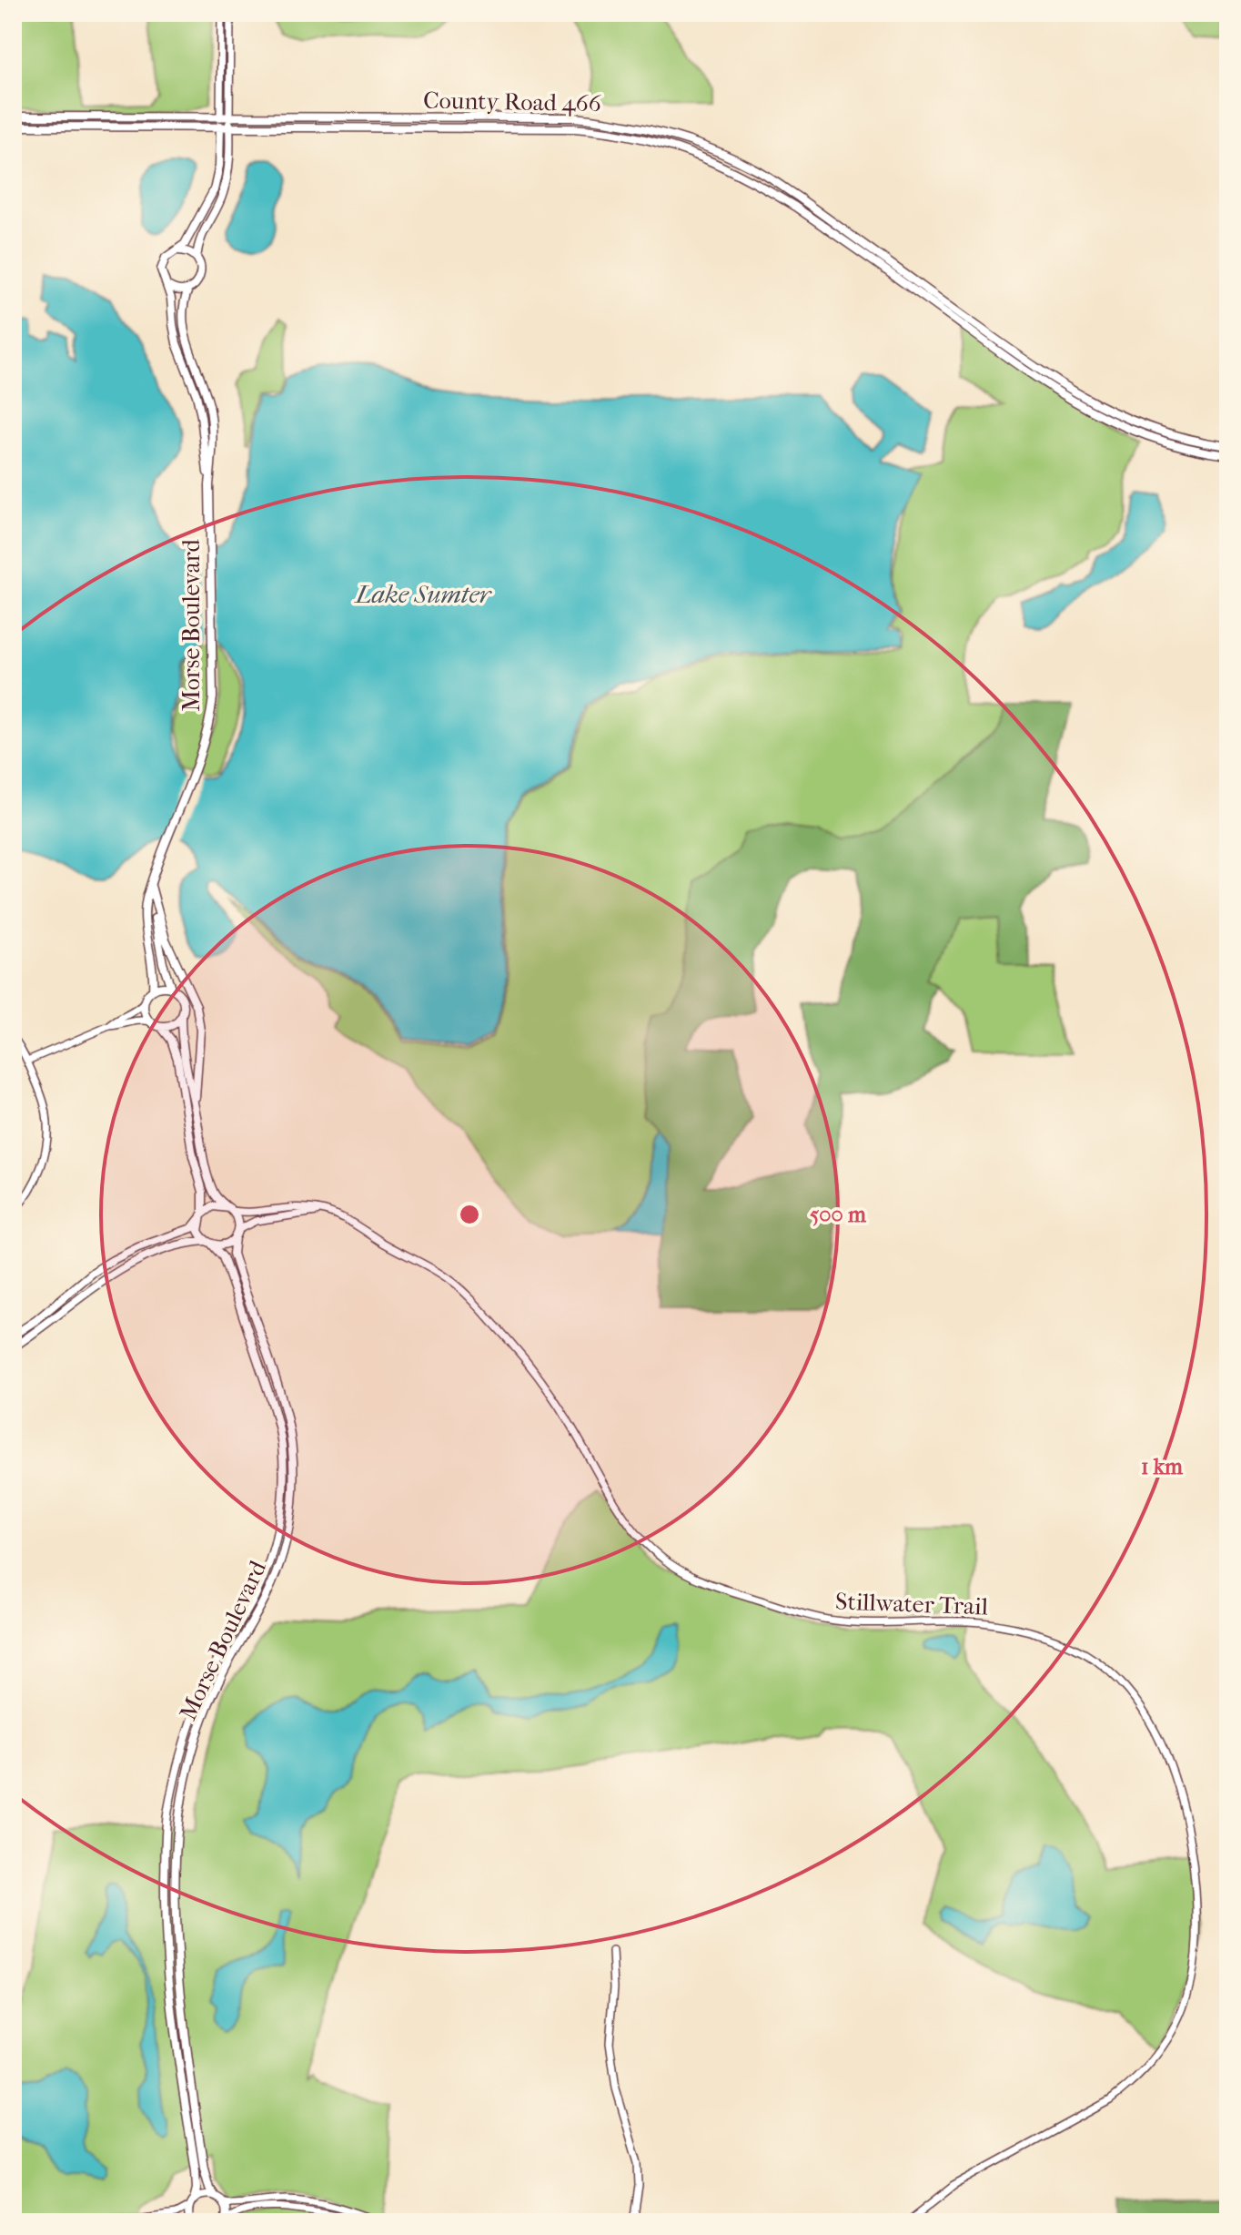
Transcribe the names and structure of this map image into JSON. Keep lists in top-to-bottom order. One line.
{"streets":{"main road":["County Road 466","Morse Boulevard"],"street":["Stillwater Trail"]},"crossings":[["Morse Boulevard","Stillwater Trail"]],"water":["Lake Sumter"],"rings":["500 m","1 km"]}
